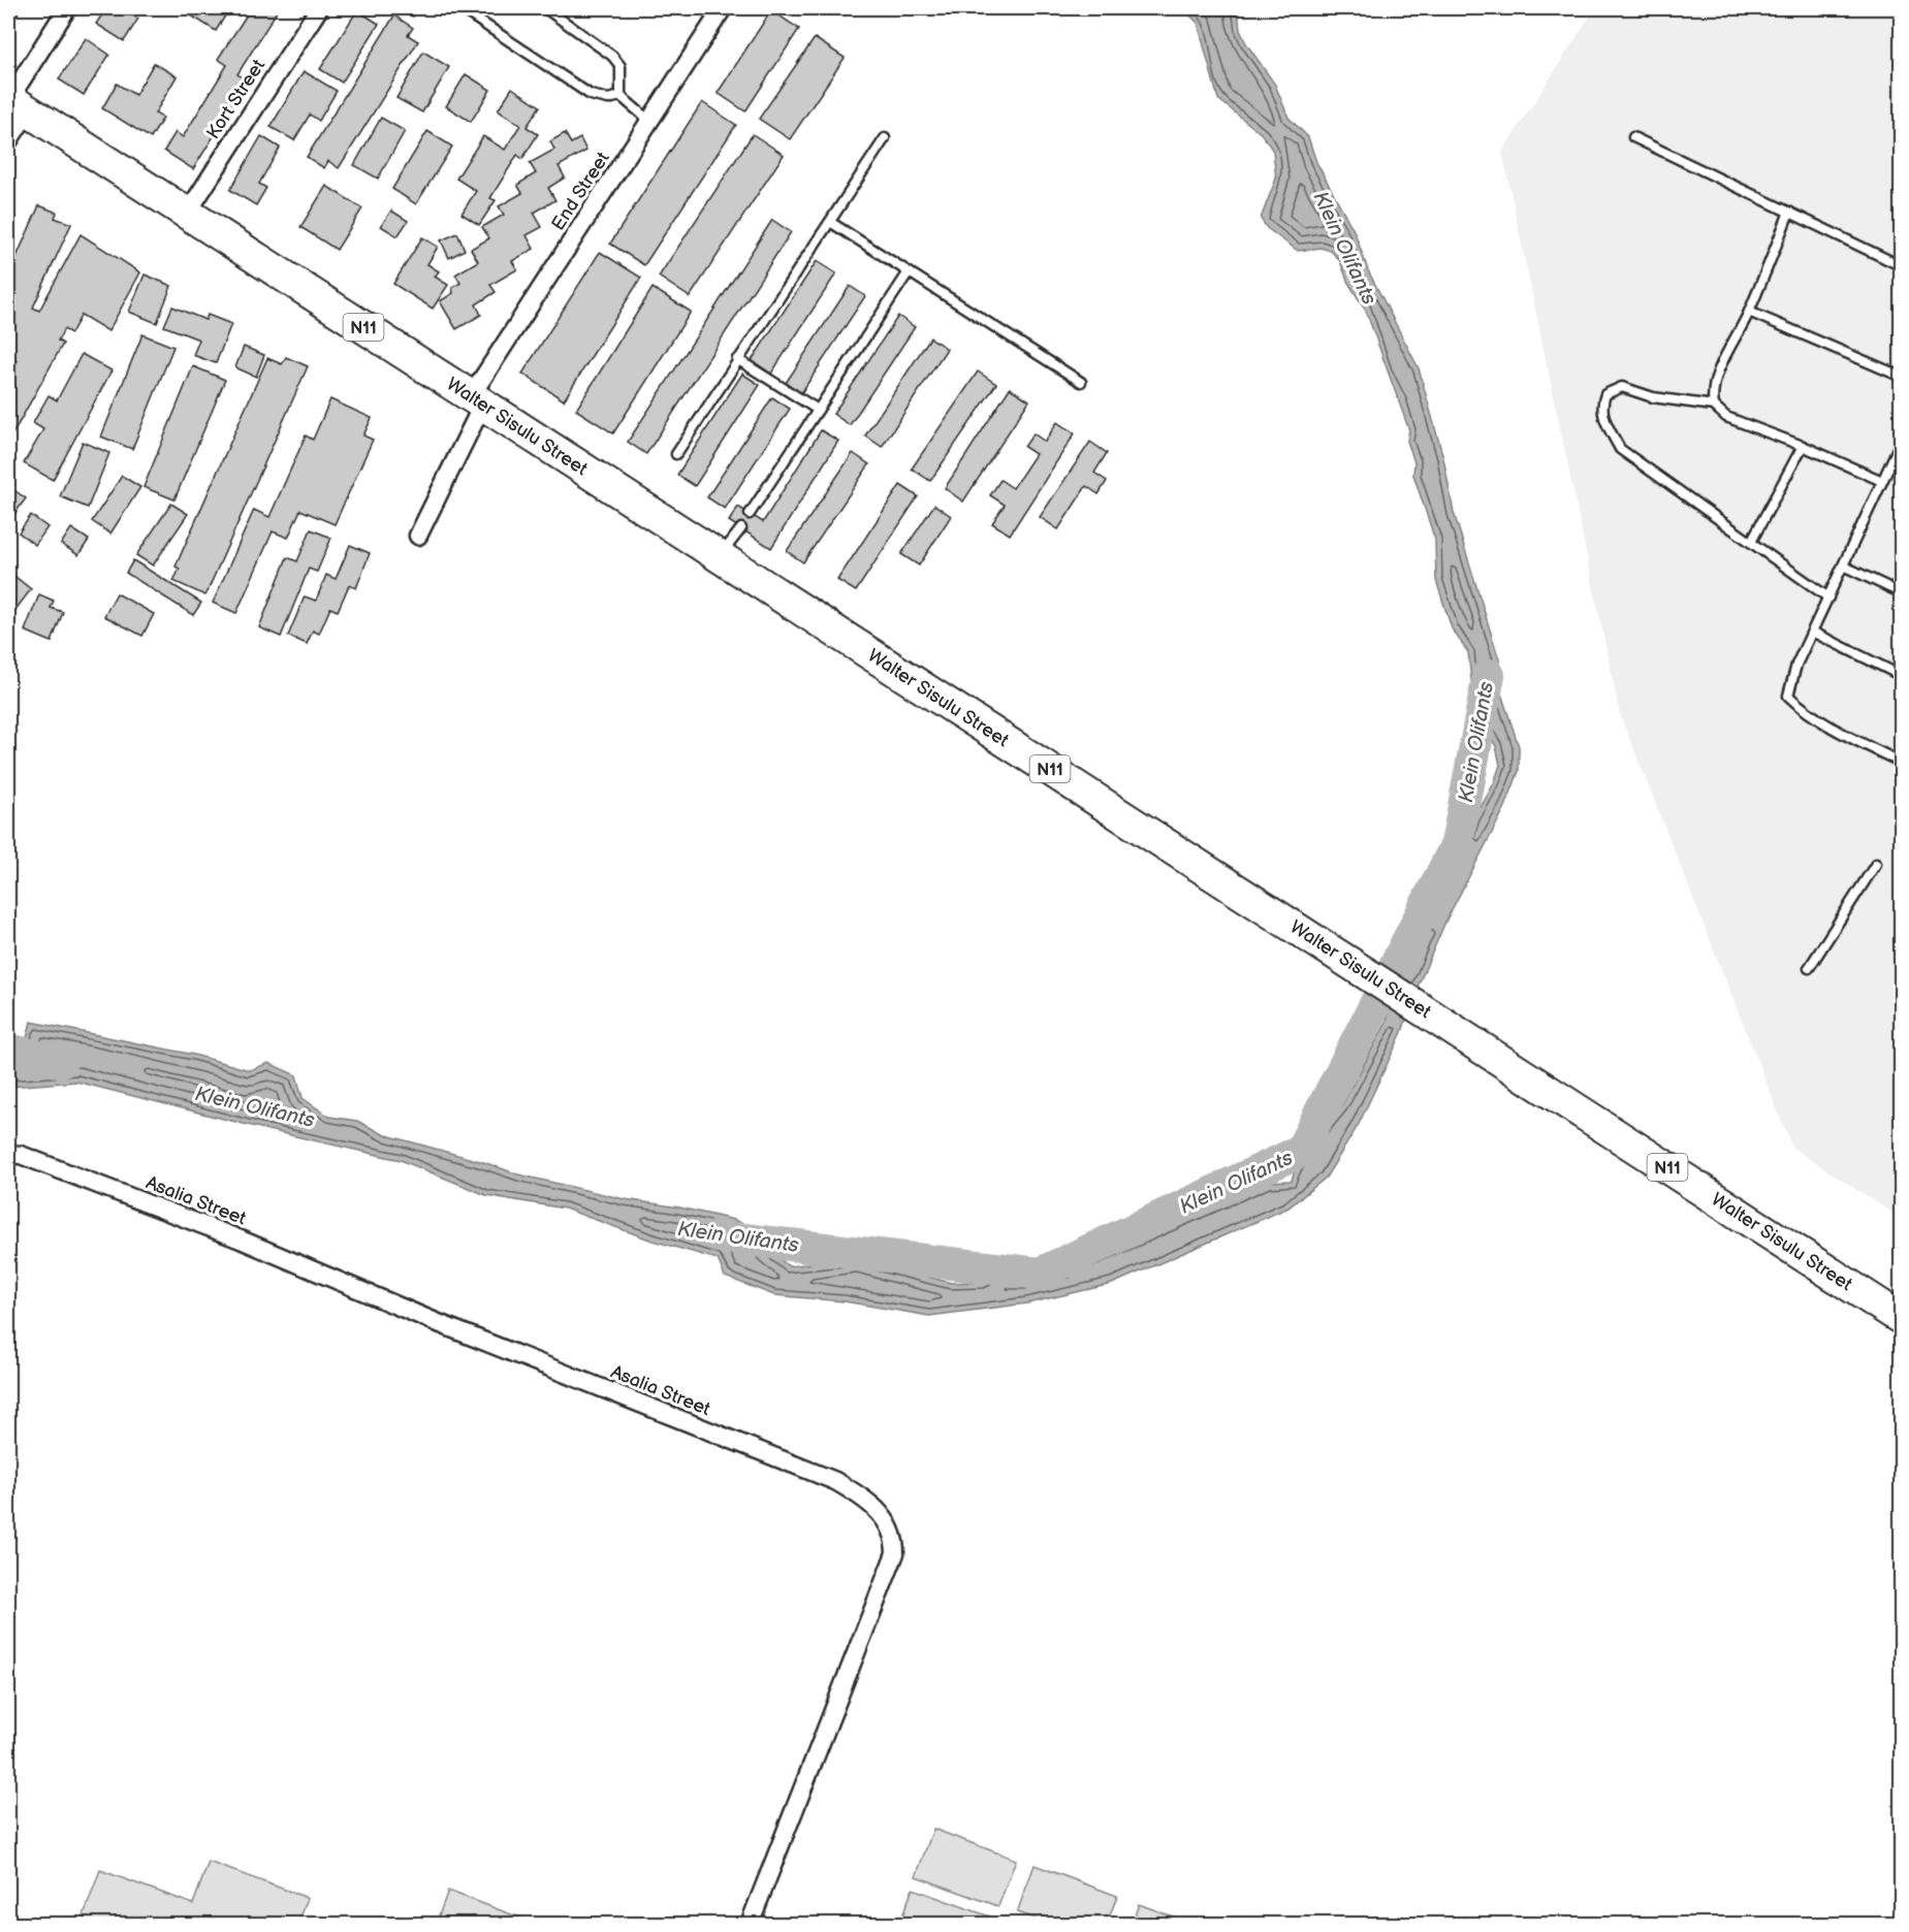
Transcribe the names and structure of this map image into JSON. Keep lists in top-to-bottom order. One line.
{"streets":{"highway":["N11","Walter Sisulu Street"],"street":["Kort Street","End Street","Asalia Street"]},"crossings":[["Kort Street","Walter Sisulu Street"],["End Street","Walter Sisulu Street"]],"water":["Klein Olifants"]}
